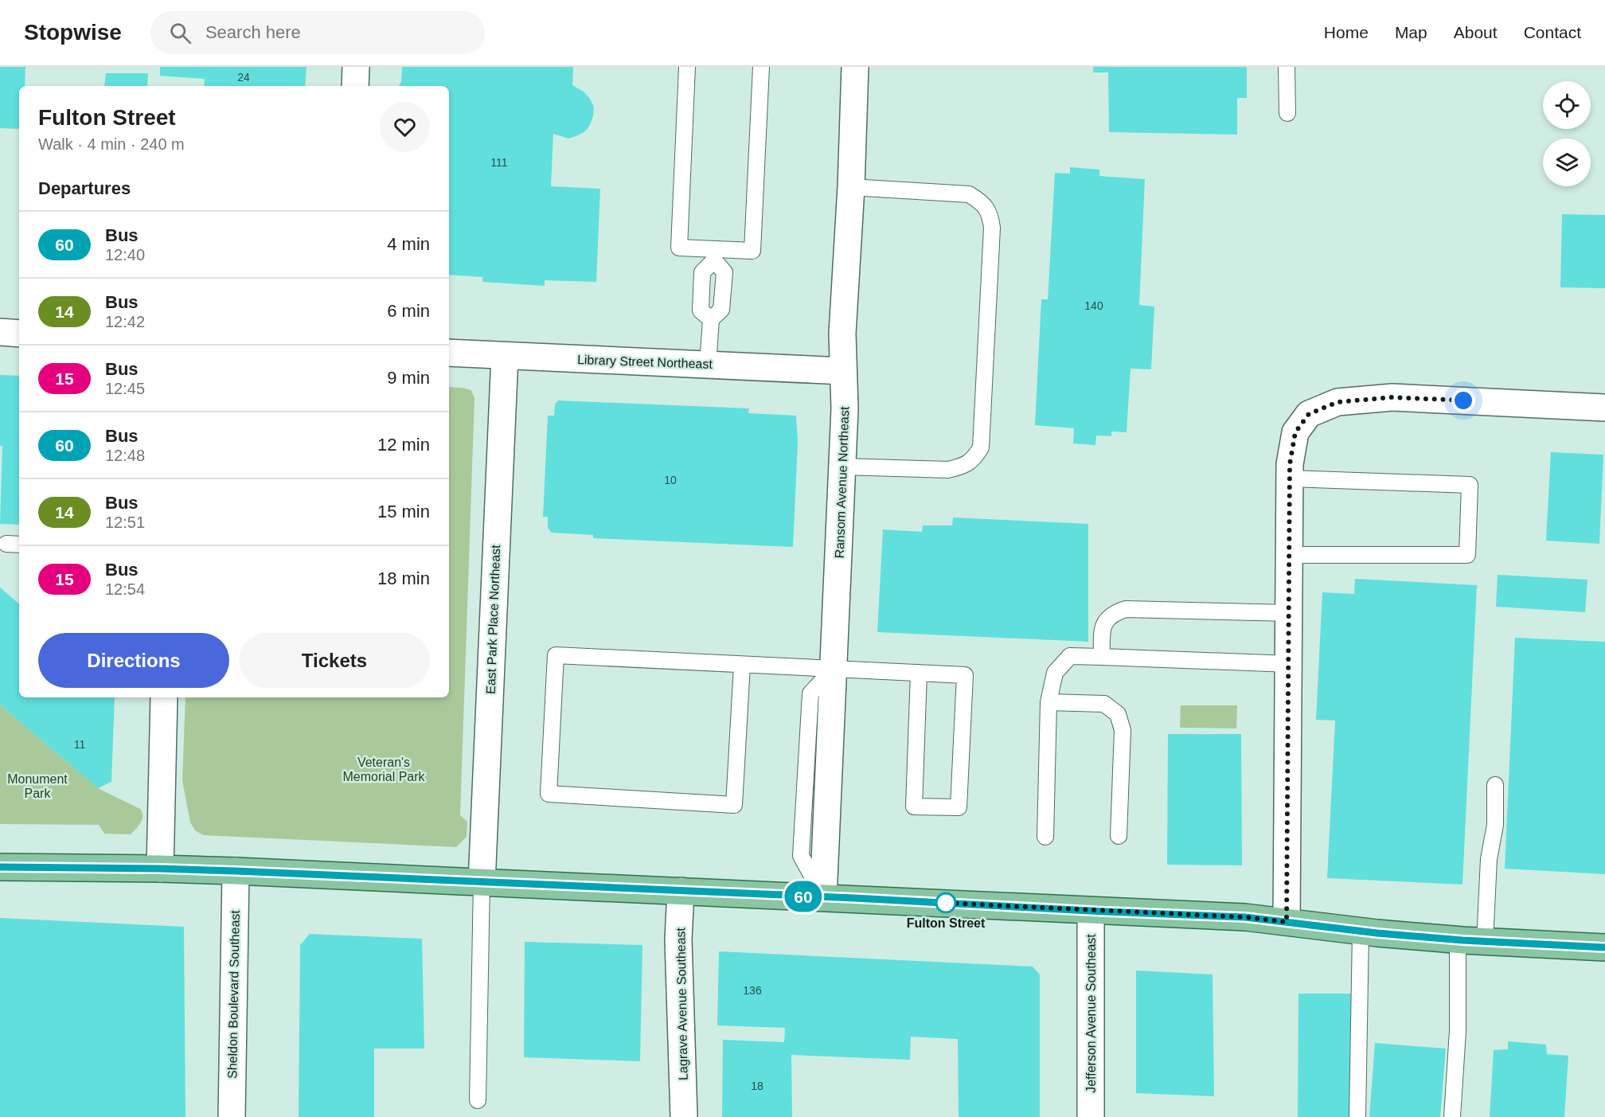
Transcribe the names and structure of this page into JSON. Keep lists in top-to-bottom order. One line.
{"streets":{"street":["Library Street Northeast","Ransom Avenue Northeast","East Park Place Northeast","Sheldon Boulevard Southeast","Lagrave Avenue Southeast","Jefferson Avenue Southeast"]},"crossings":[["Library Street Northeast","Ransom Avenue Northeast"],["Library Street Northeast","East Park Place Northeast"]],"parks":["Veteran's Memorial Park","Monument Park"],"places":["Fulton Street"],"lines":["bus line 60"],"house_numbers":["24","111","140","10","11","136","18"],"page":{"header":"Stopwise","search":"Search here","nav":["Home","Map","About","Contact"],"on_map":"60","heading":[["Fulton Street","Walk · 4 min · 240 m"],"Departures"],"list":[{"mark":"60","name":"Bus","note":"12:40","value":"4 min"},{"mark":"14","name":"Bus","note":"12:42","value":"6 min"},{"mark":"15","name":"Bus","note":"12:45","value":"9 min"},{"mark":"60","name":"Bus","note":"12:48","value":"12 min"},{"mark":"14","name":"Bus","note":"12:51","value":"15 min"},{"mark":"15","name":"Bus","note":"12:54","value":"18 min"}],"buttons":["Directions","Tickets"]}}
